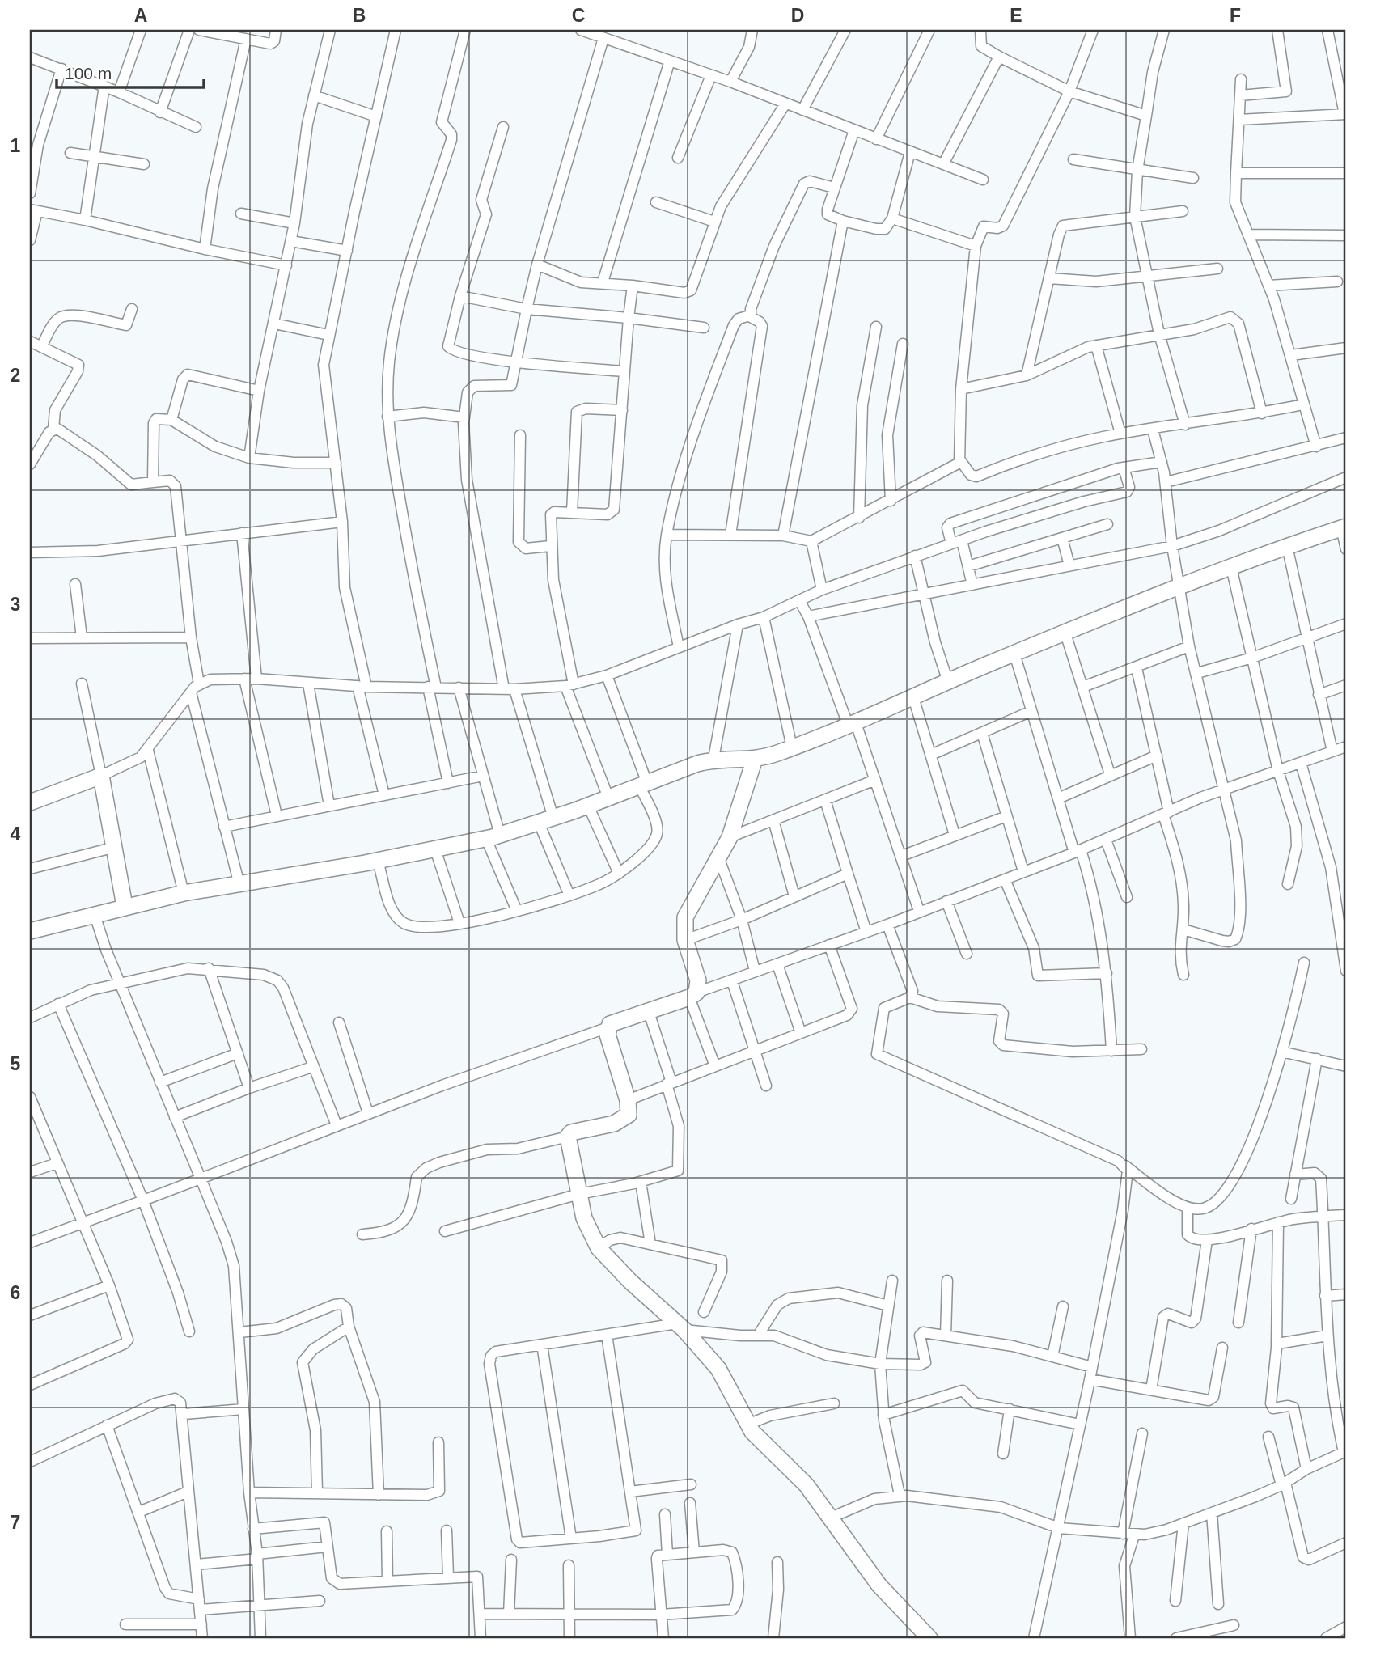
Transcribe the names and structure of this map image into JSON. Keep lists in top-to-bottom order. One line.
{"scale_bar":"100 m","grid":{"columns":["A","B","C","D","E","F"],"rows":["1","2","3","4","5","6","7"]}}
